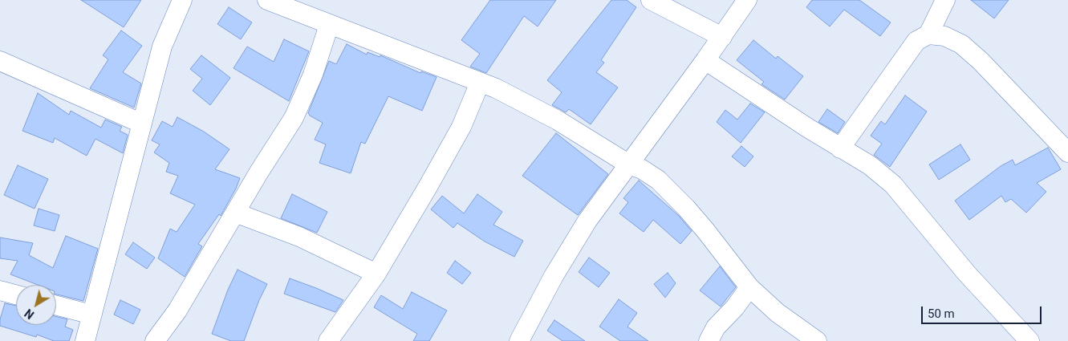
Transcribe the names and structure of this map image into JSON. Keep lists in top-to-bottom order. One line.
{"scale_bar":"50 m","north":"bottom left"}
